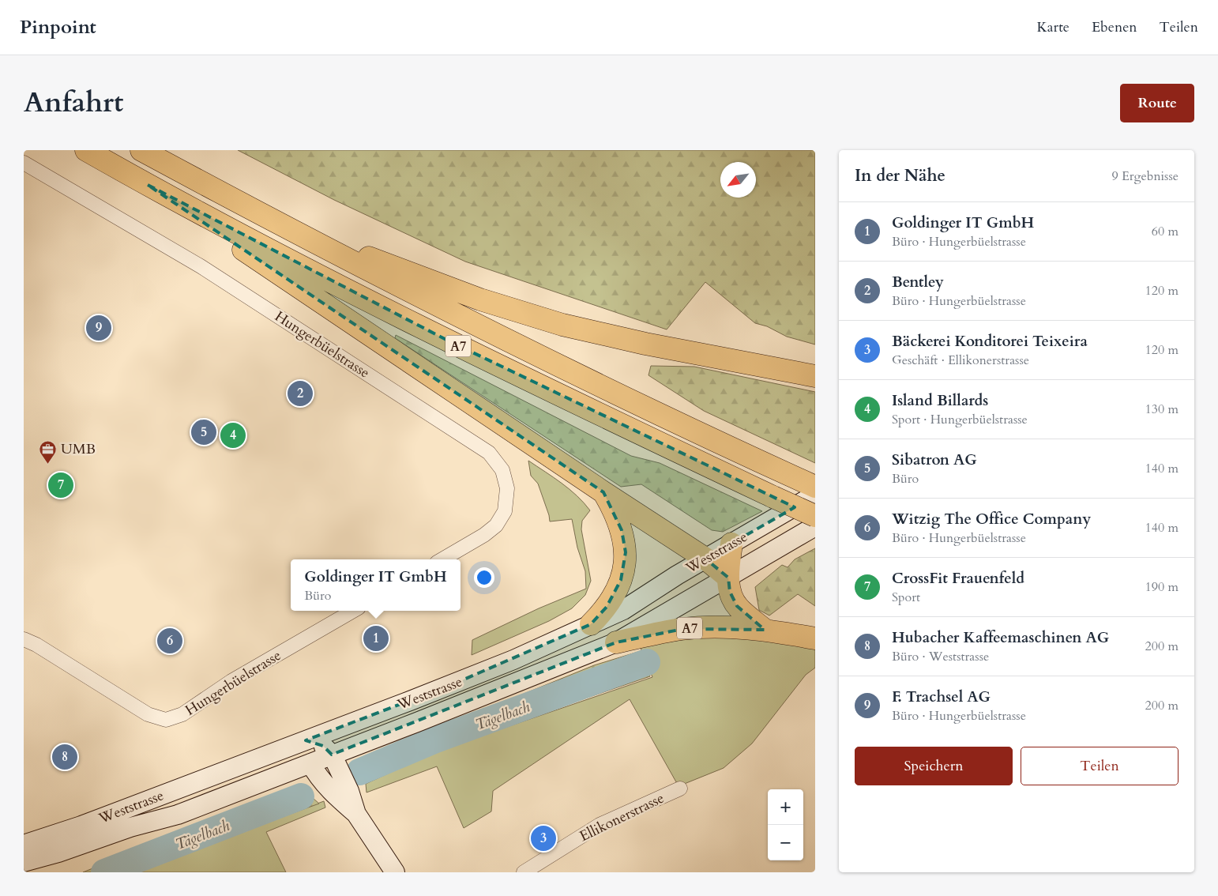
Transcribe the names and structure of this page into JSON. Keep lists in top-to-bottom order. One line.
{"streets":{"highway":["A7"],"main road":["Weststrasse"],"street":["Hungerbüelstrasse","Ellikonerstrasse"]},"crossings":[["A7","Weststrasse"]],"water":["Tägelbach"],"places":{"office":["UMB"]},"north":"bottom left","page":{"header":"Pinpoint","nav":["Karte","Ebenen","Teilen"],"title":"Anfahrt","buttons":["Route",["Speichern","Teilen"]],"heading":["In der Nähe","9 Ergebnisse"],"list":[{"mark":"1","name":"Goldinger IT GmbH","note":"Büro · Hungerbüelstrasse","value":"60 m"},{"mark":"2","name":"Bentley","note":"Büro · Hungerbüelstrasse","value":"120 m"},{"mark":"3","name":"Bäckerei Konditorei Teixeira","note":"Geschäft · Ellikonerstrasse","value":"120 m"},{"mark":"4","name":"Island Billards","note":"Sport · Hungerbüelstrasse","value":"130 m"},{"mark":"5","name":"Sibatron AG","note":"Büro","value":"140 m"},{"mark":"6","name":"Witzig The Office Company","note":"Büro · Hungerbüelstrasse","value":"140 m"},{"mark":"7","name":"CrossFit Frauenfeld","note":"Sport","value":"190 m"},{"mark":"8","name":"Hubacher Kaffeemaschinen AG","note":"Büro · Weststrasse","value":"200 m"},{"mark":"9","name":"F. Trachsel AG","note":"Büro · Hungerbüelstrasse","value":"200 m"}],"pins":["9","2","5","4","7","1","6","8","3"],"popup":["Goldinger IT GmbH","Büro"],"map_buttons":["+","−"]}}
